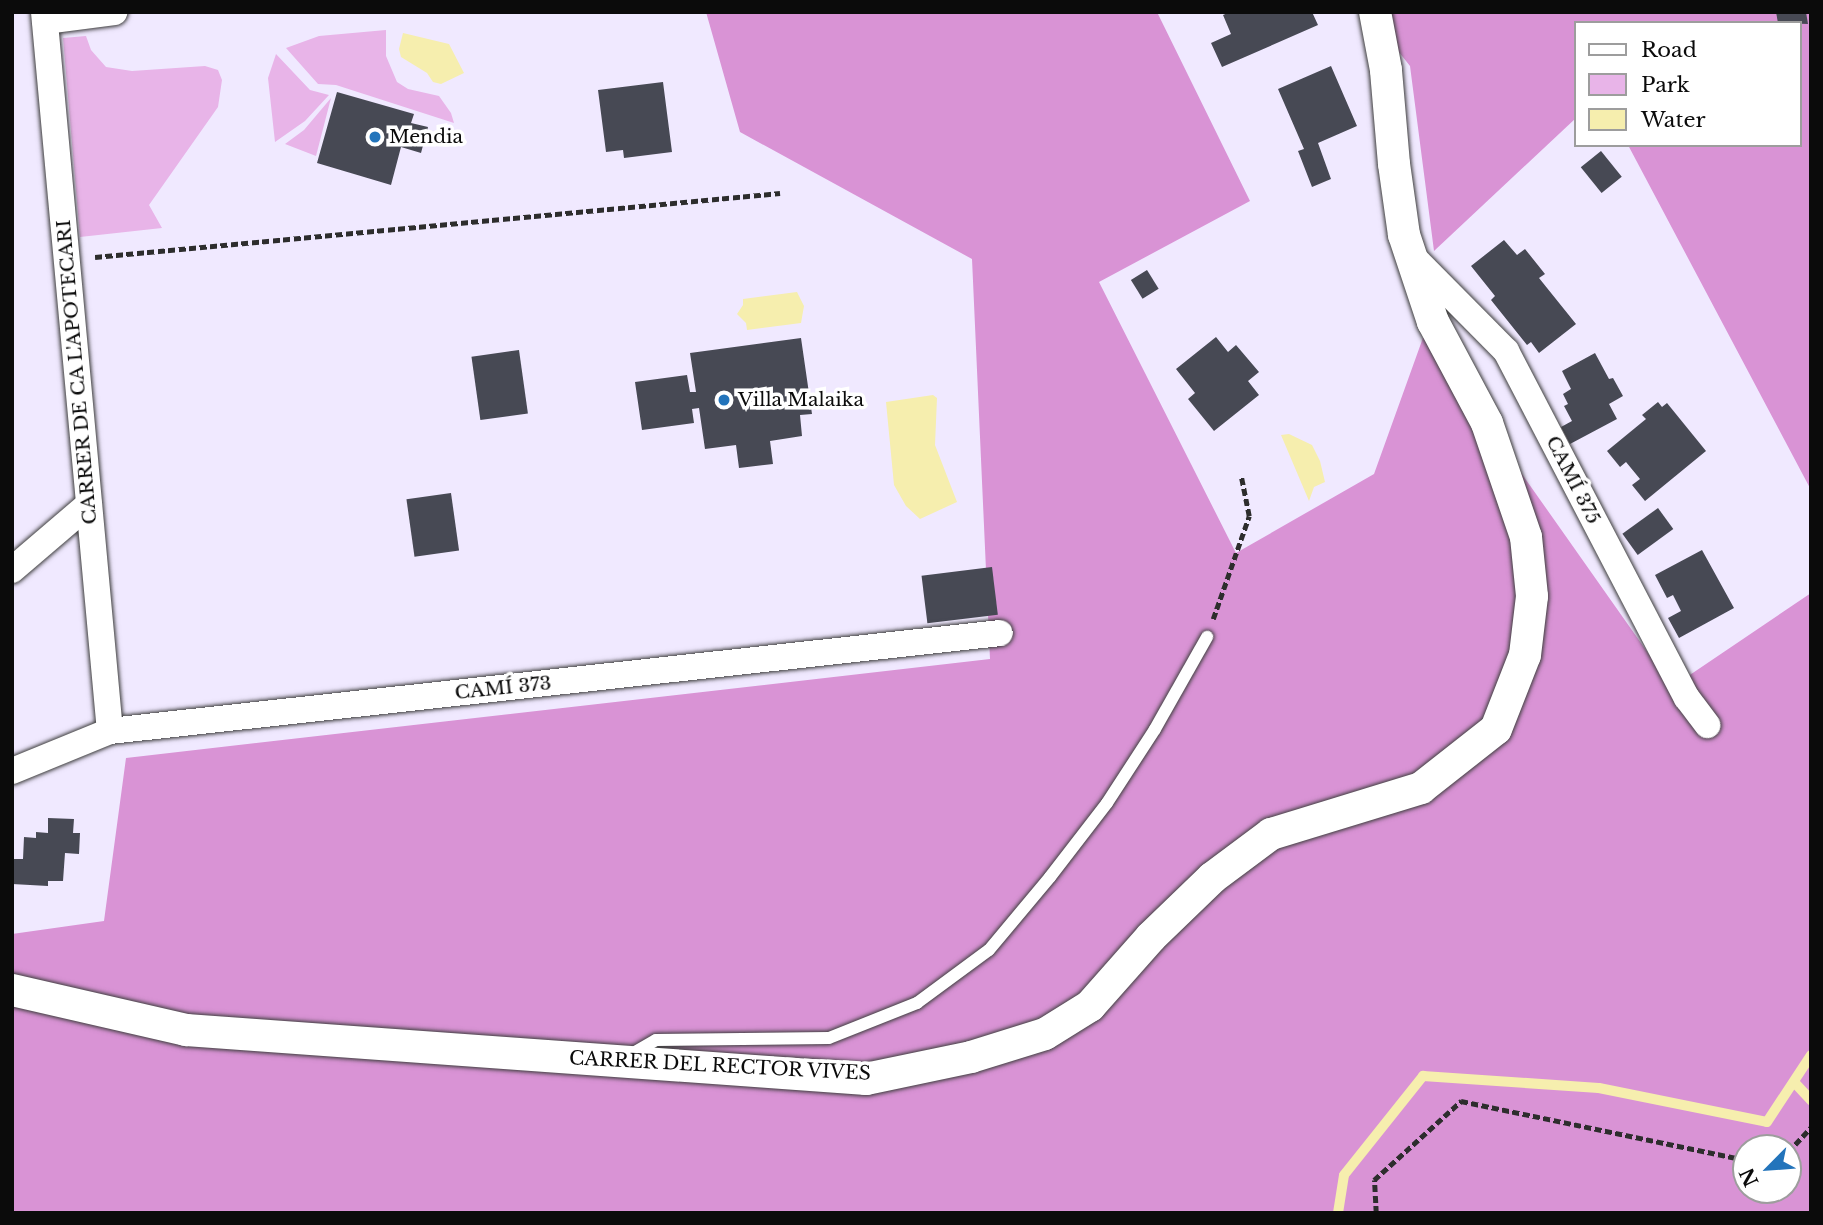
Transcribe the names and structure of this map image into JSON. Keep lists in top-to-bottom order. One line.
{"streets":{"street":["CARRER DE CA L'APOTECARI","CAMÍ 375","CAMÍ 373","CARRER DEL RECTOR VIVES"]},"crossings":[["CARRER DE CA L'APOTECARI","CAMÍ 373"],["CAMÍ 375","CARRER DEL RECTOR VIVES"]],"places":["Mendia","Villa Malaika"],"legend":["Road","Park","Water"],"north":"bottom left"}
